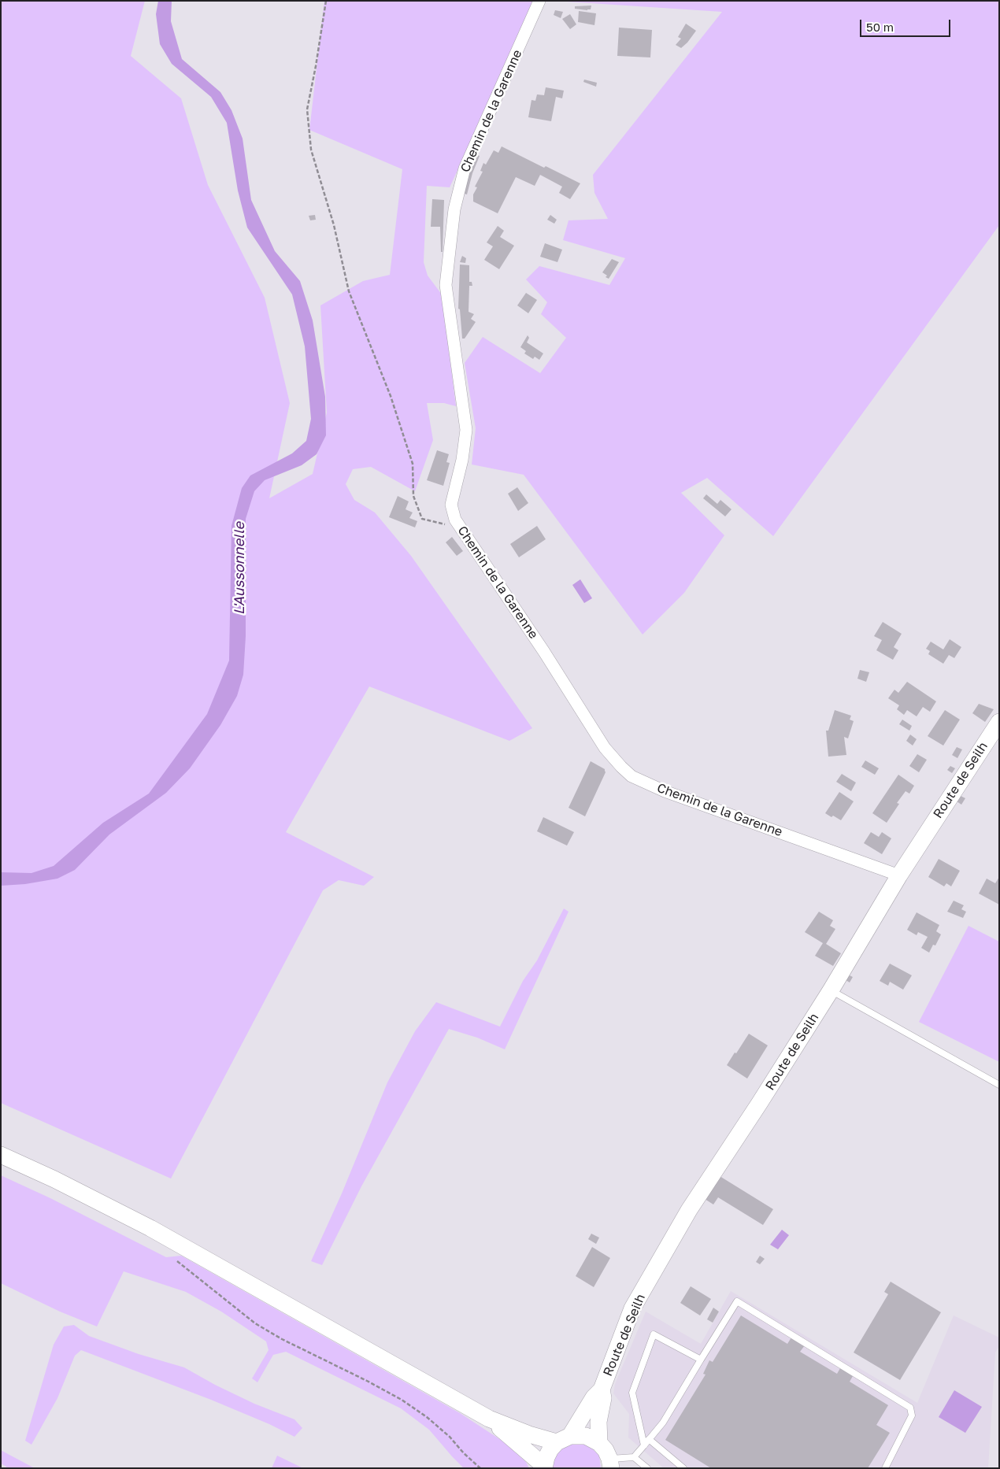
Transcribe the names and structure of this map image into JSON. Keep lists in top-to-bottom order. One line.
{"streets":{"street":["Chemin de la Garenne","Route de Seilh"]},"crossings":[["Chemin de la Garenne","Route de Seilh"]],"water":["L'Aussonnelle"],"scale_bar":"50 m"}
